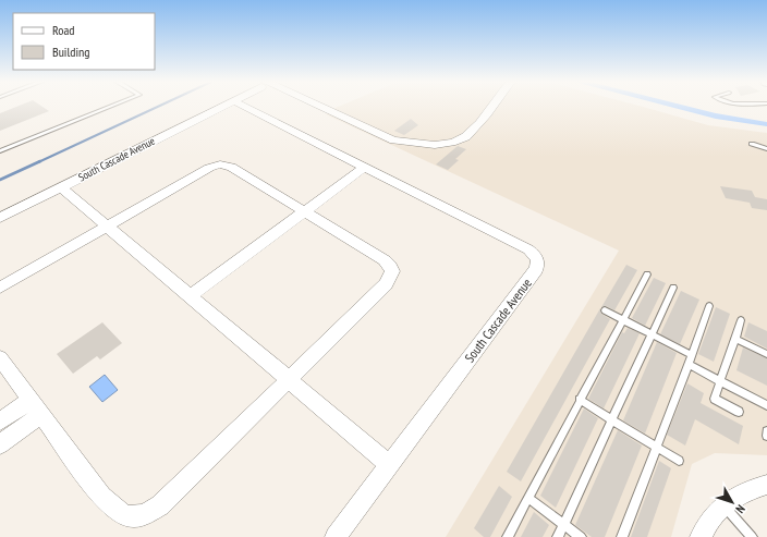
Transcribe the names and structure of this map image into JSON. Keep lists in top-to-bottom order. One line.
{"streets":{"street":["South Cascade Avenue"]},"legend":["Road","Building"],"north":"bottom right"}
